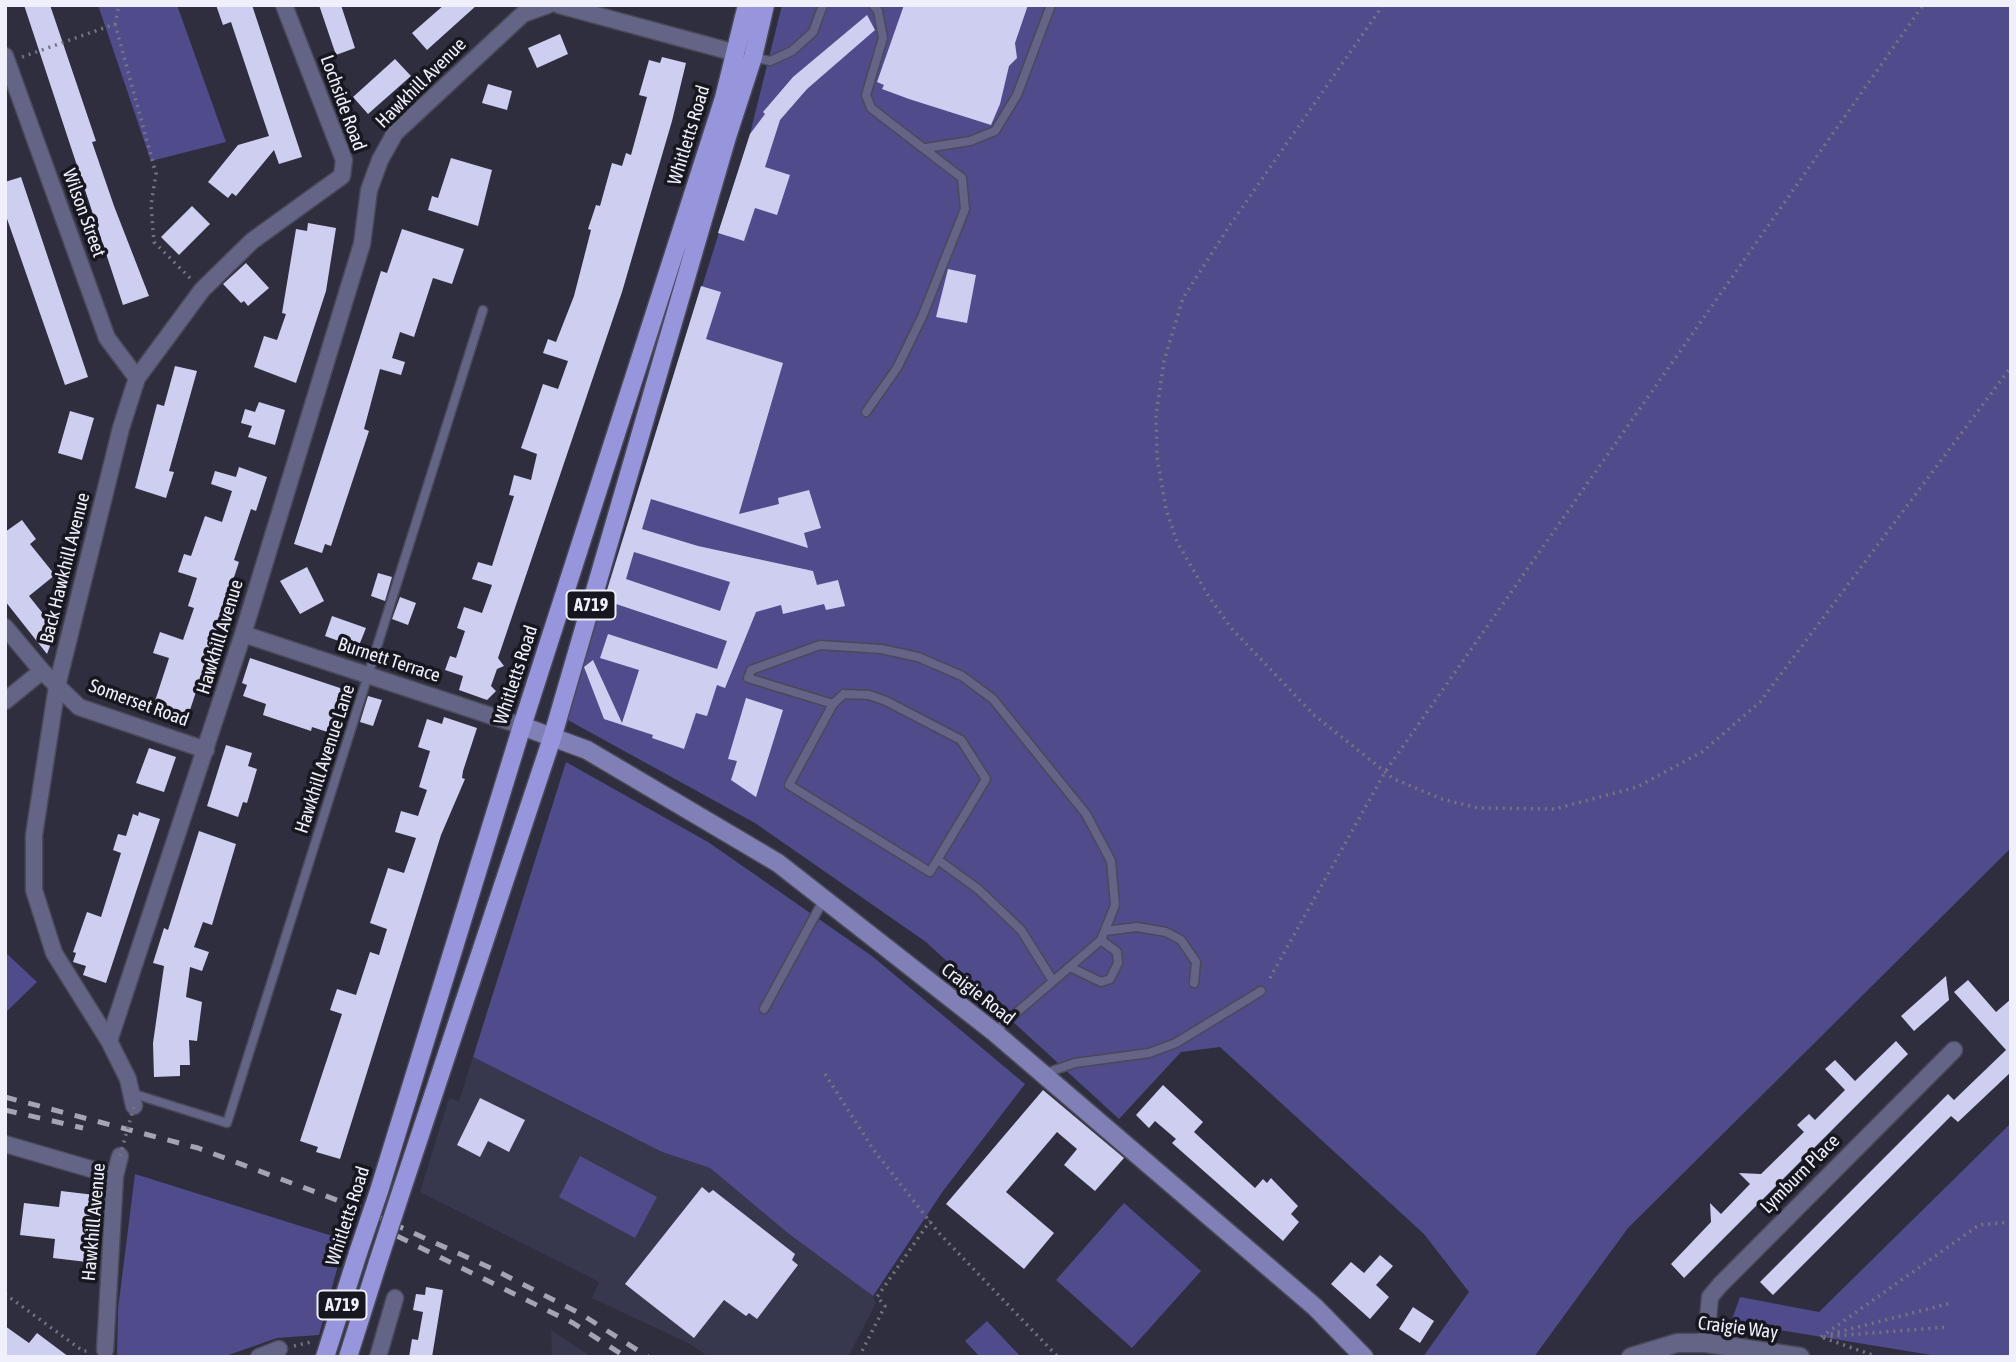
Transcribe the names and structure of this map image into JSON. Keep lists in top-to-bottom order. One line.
{"streets":{"main road":["Whitletts Road","A719","Craigie Road"],"street":["Hawkhill Avenue","Lochside Road","Wilson Street","Back Hawkhill Avenue","Burnett Terrace","Somerset Road","Lymburn Place","Craigie Way"],"lane":["Hawkhill Avenue Lane"]},"crossings":[["Hawkhill Avenue","Back Hawkhill Avenue"],["Hawkhill Avenue","Burnett Terrace"],["Hawkhill Avenue","Somerset Road"],["Hawkhill Avenue","Hawkhill Avenue Lane"],["Lochside Road","Back Hawkhill Avenue"],["Whitletts Road","Burnett Terrace"],["Whitletts Road","Craigie Road"],["Wilson Street","Back Hawkhill Avenue"],["Back Hawkhill Avenue","Somerset Road"],["Burnett Terrace","Hawkhill Avenue Lane"],["Burnett Terrace","Craigie Road"],["Lymburn Place","Craigie Way"]]}
